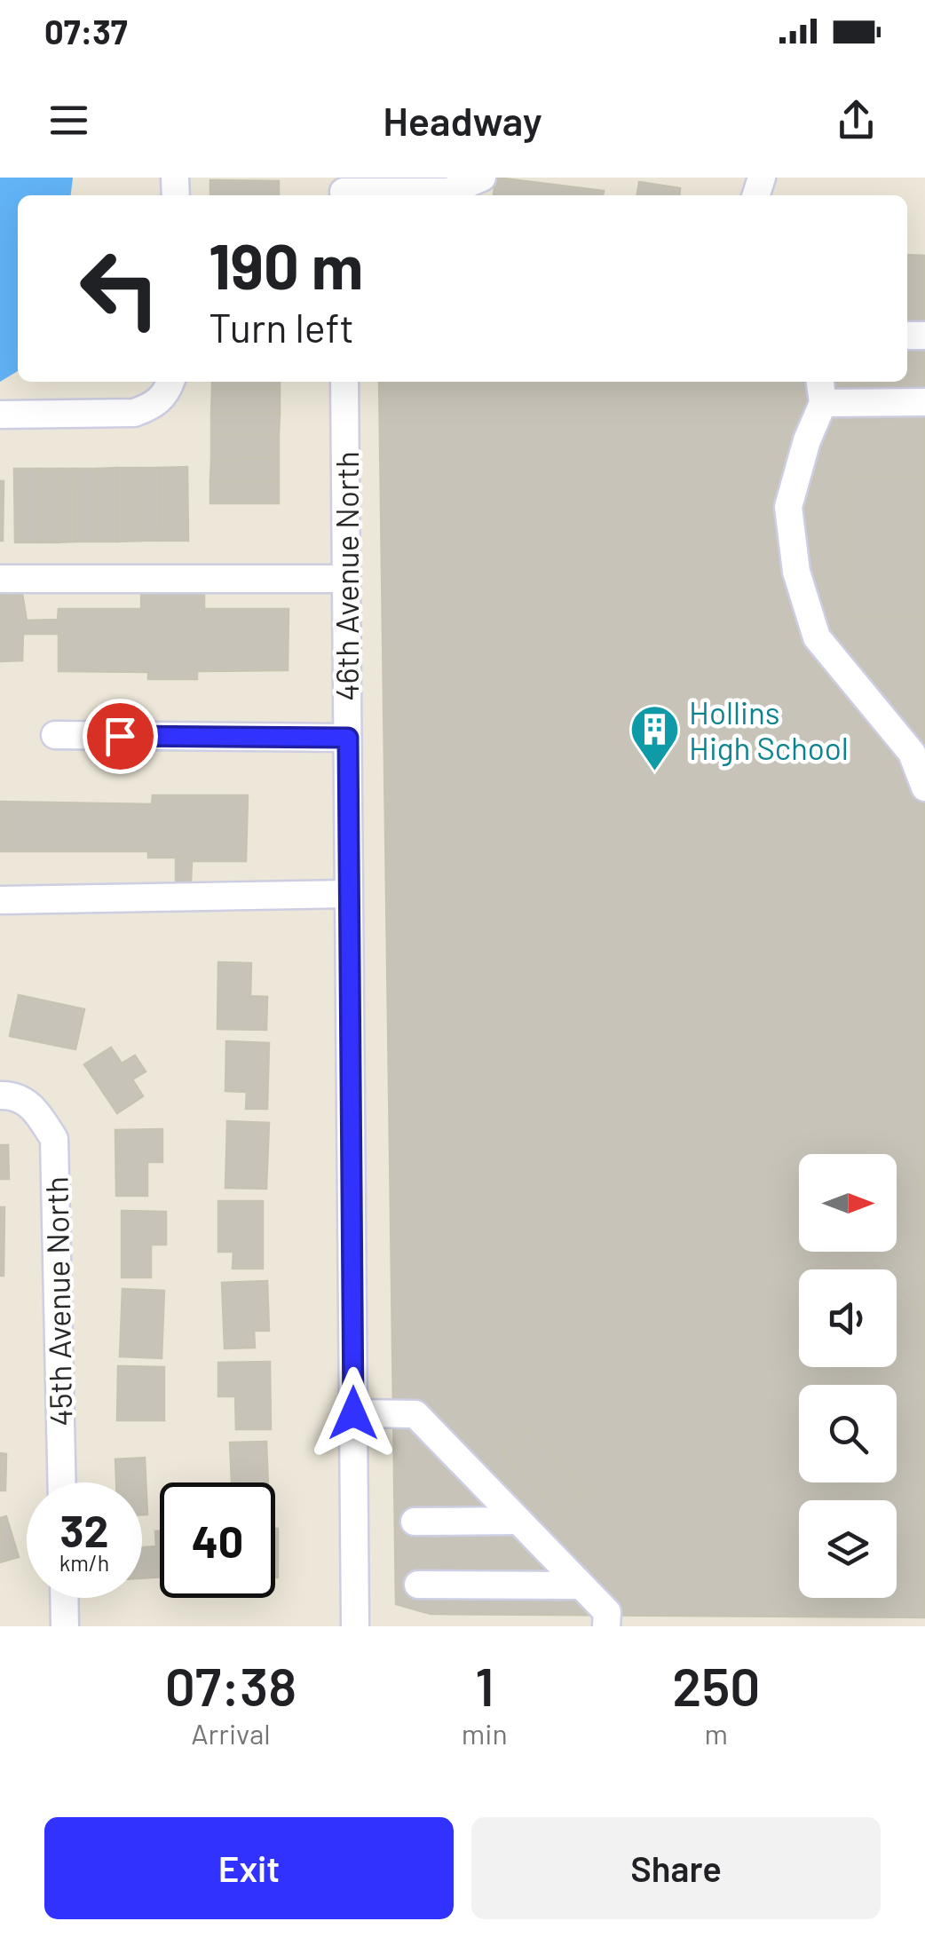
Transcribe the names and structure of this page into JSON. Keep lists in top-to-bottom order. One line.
{"streets":{"street":["46th Avenue North","45th Avenue North"]},"places":{"building":["Hollins High School"]},"north":"right","page":{"status":"07:37","header":"Headway","turn":["190 m","Turn left"],"speed":"32 km/h","limit":"40","eta":["07:38","Arrival","1","min","250","m"],"buttons":["Exit","Share"]}}
